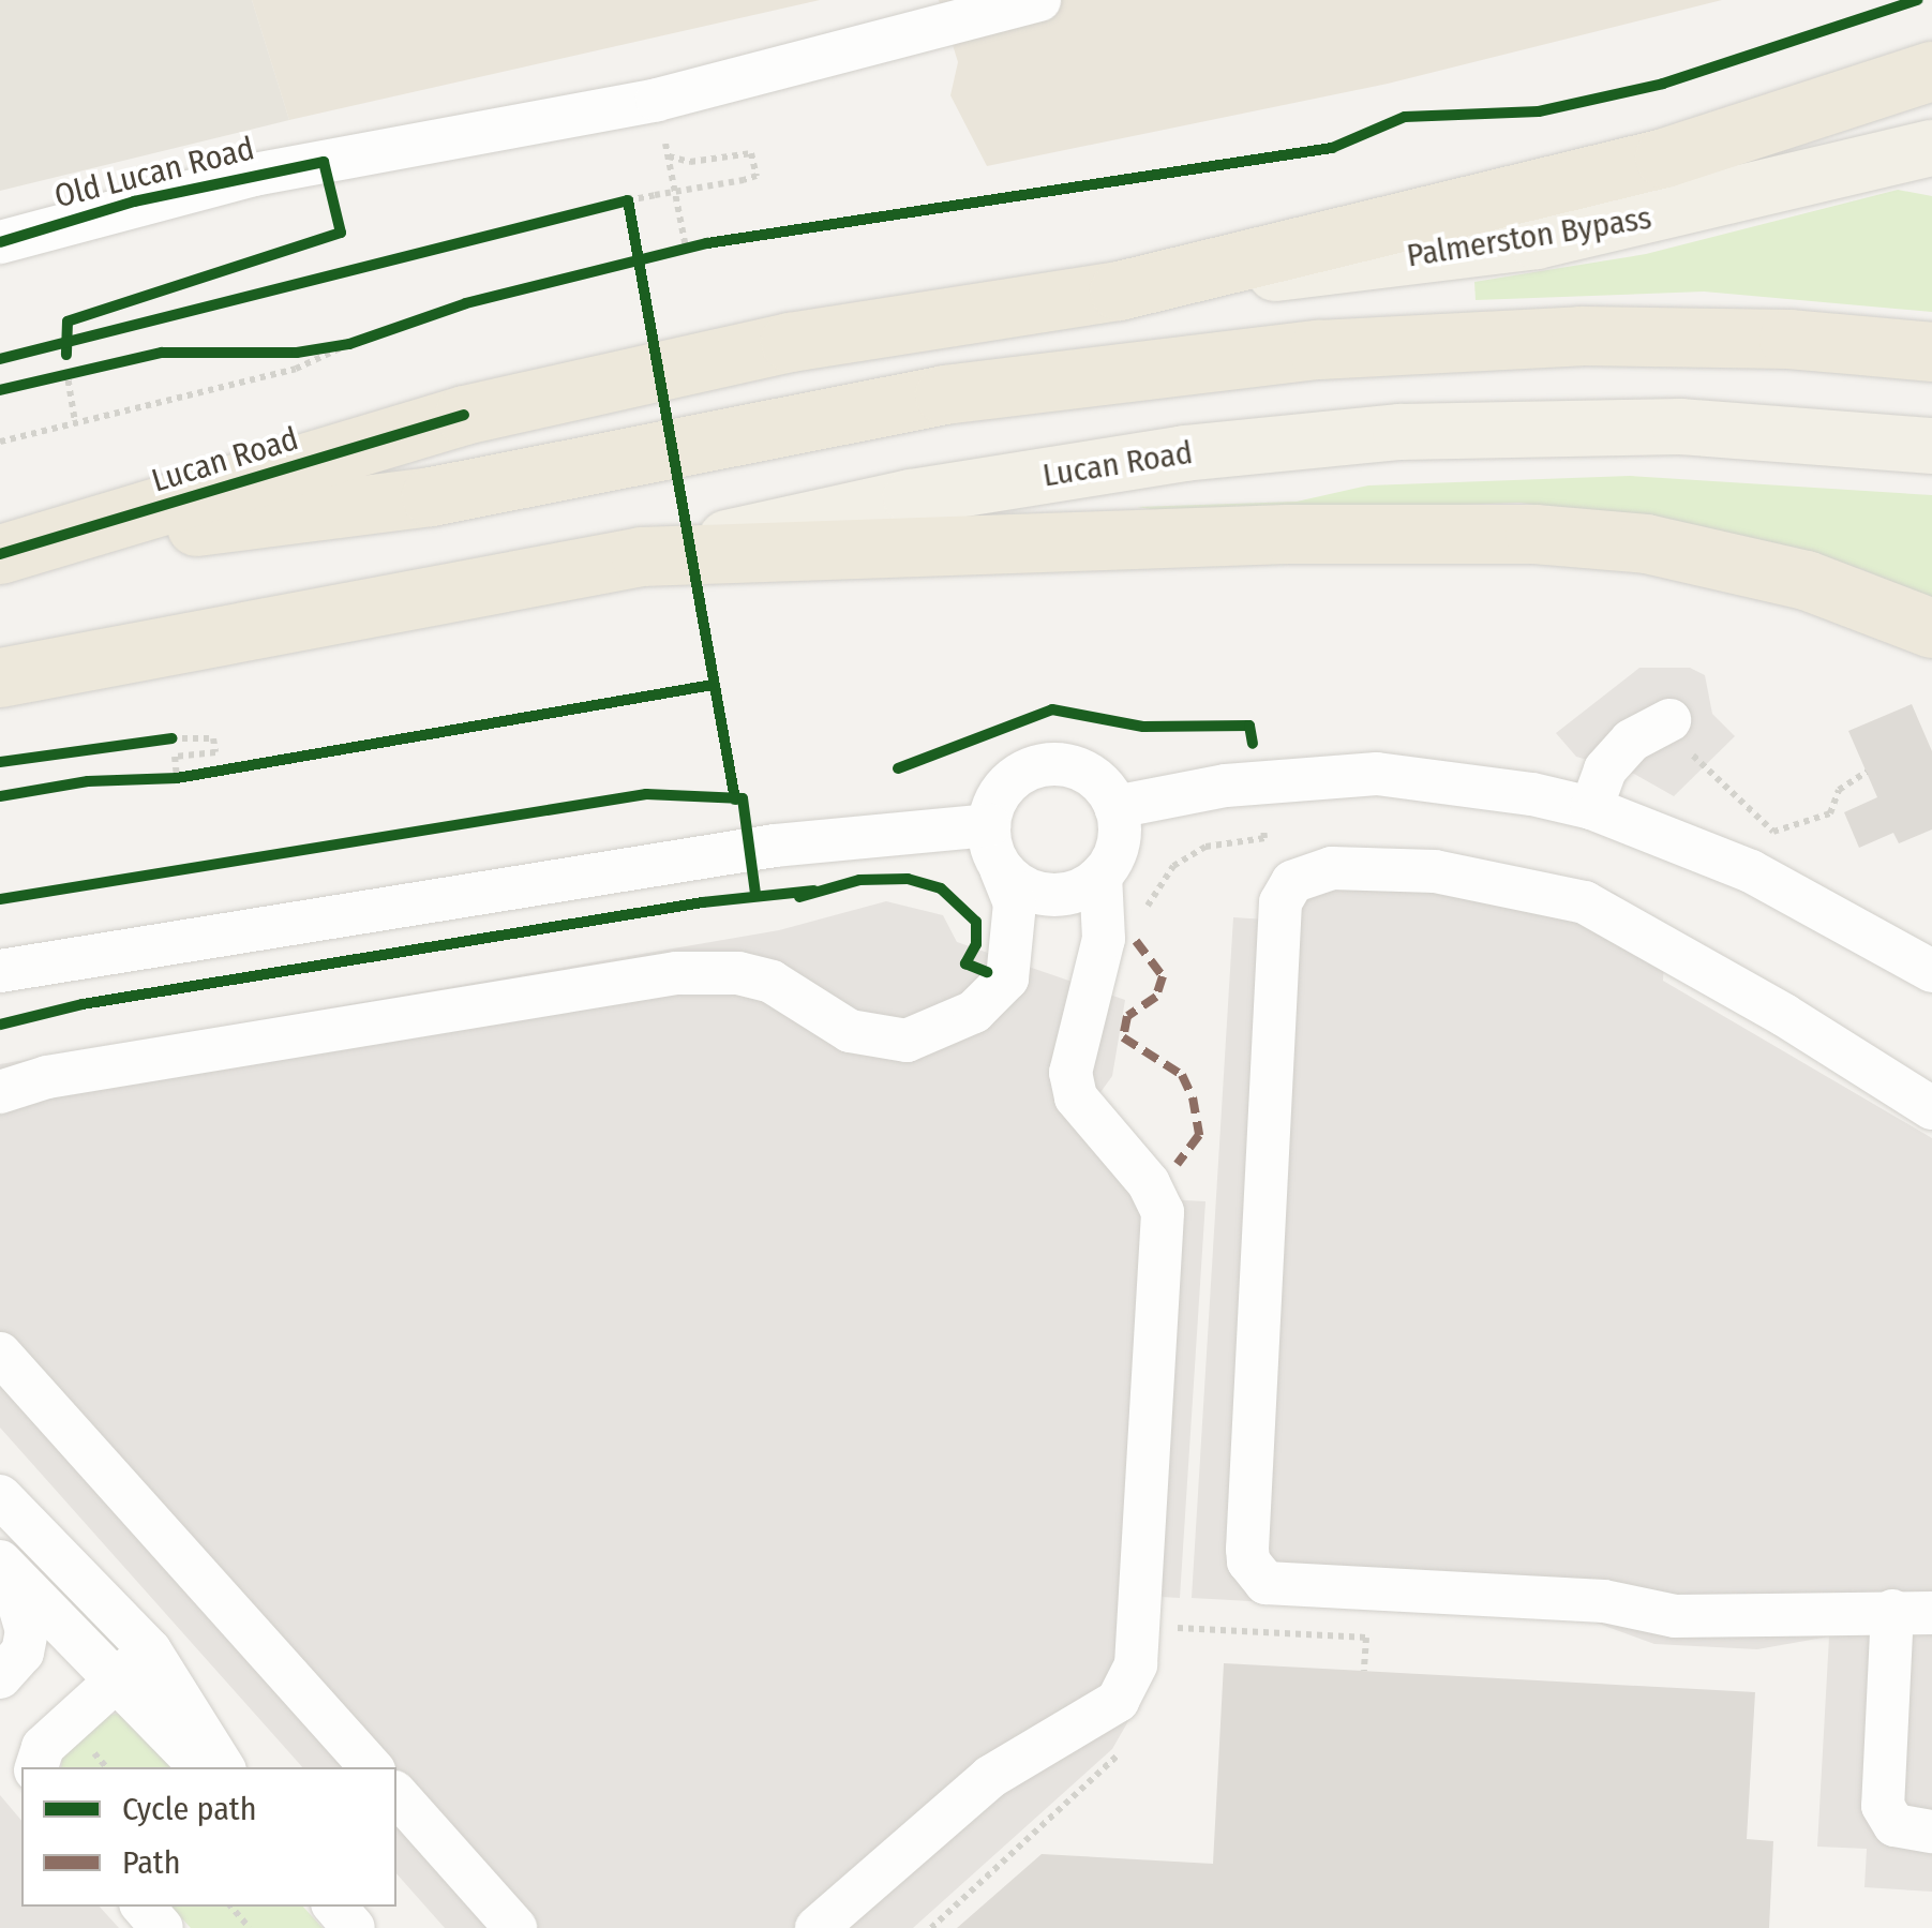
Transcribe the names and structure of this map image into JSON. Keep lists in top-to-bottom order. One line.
{"streets":{"highway":["Lucan Road"],"main road":["Palmerston Bypass"],"street":["Old Lucan Road"]},"crossings":[["Palmerston Bypass","Lucan Road"]],"legend":["Cycle path","Path"]}
